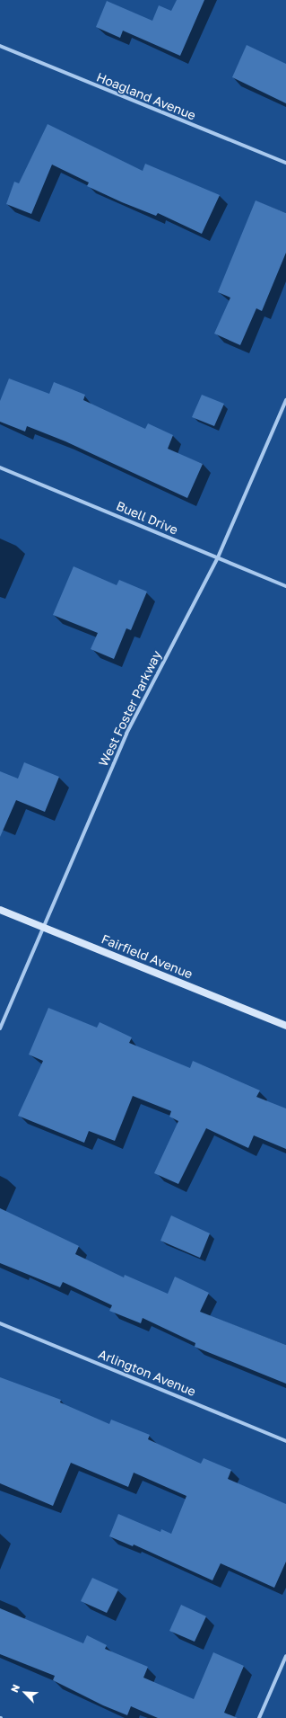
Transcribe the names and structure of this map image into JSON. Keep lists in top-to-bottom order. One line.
{"streets":{"main road":["Fairfield Avenue"],"street":["Hoagland Avenue","Buell Drive","West Foster Parkway","Arlington Avenue"]},"crossings":[["Buell Drive","West Foster Parkway"],["West Foster Parkway","Fairfield Avenue"]],"north":"top left"}
